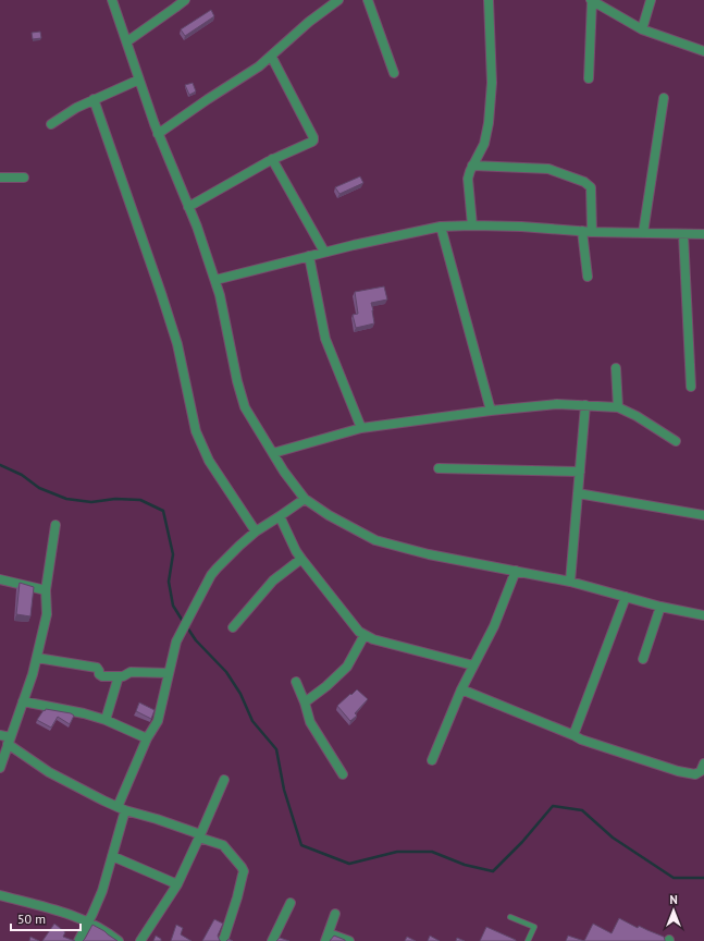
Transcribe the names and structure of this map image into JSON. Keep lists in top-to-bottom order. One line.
{"scale_bar":"50 m","north":"top"}
